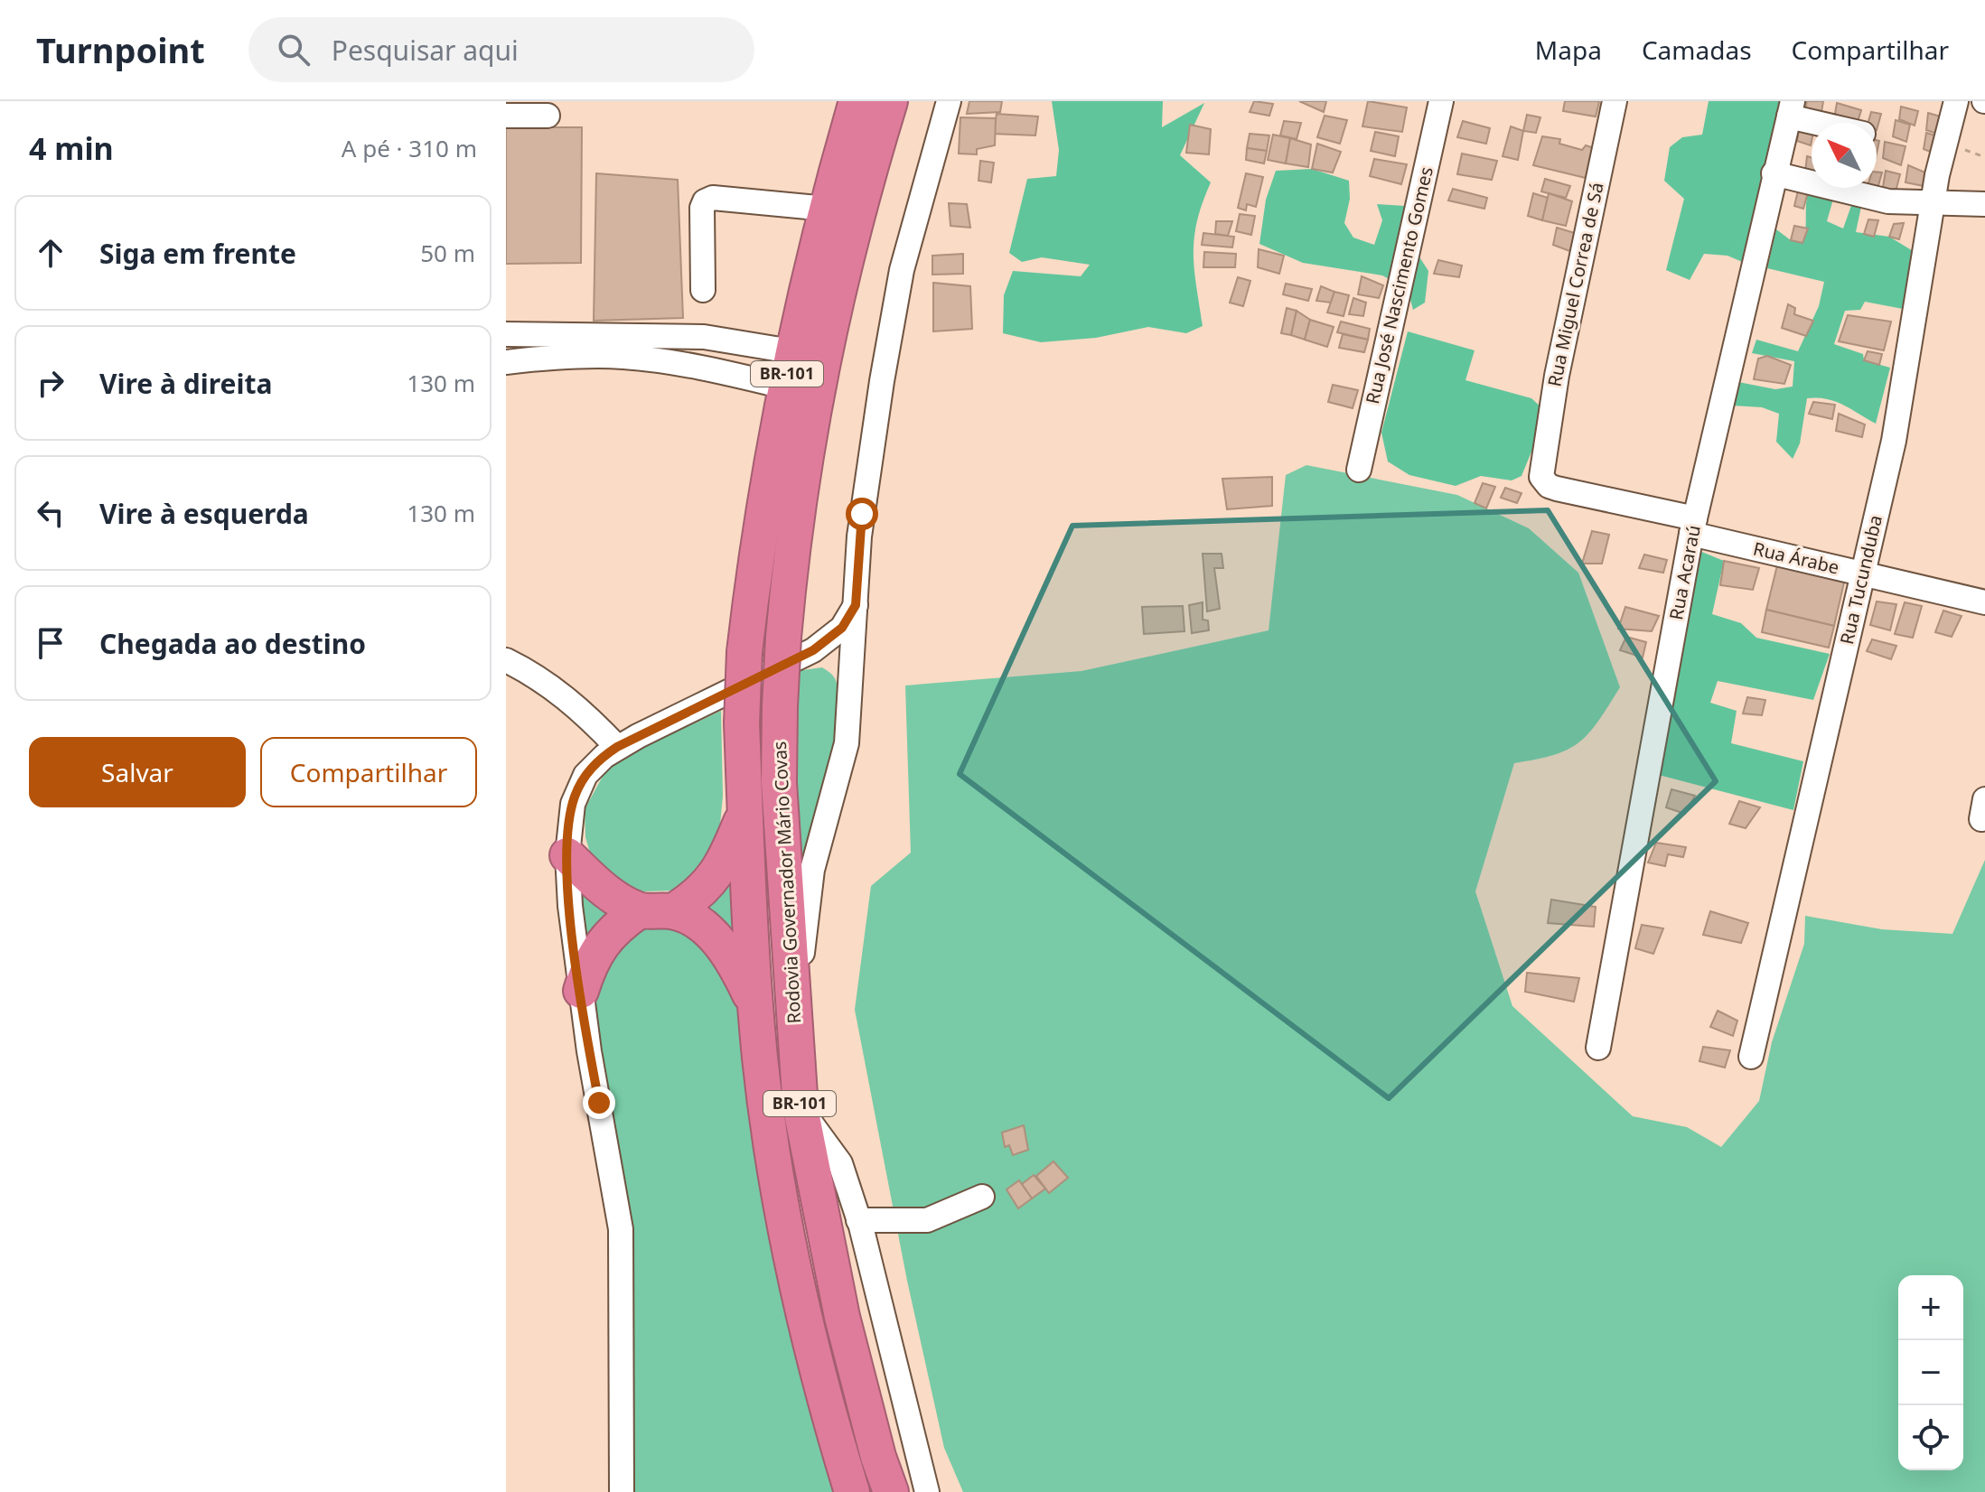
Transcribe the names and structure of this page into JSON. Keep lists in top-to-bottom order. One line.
{"streets":{"highway":["BR-101","Rodovia Governador Mário Covas"],"street":["Rua Miguel Correa de Sá","Rua José Nascimento Gomes","Rua Árabe","Rua Acaraú","Rua Tucunduba"]},"crossings":[["Rua Miguel Correa de Sá","Rua Árabe"],["Rua Árabe","Rua Acaraú"],["Rua Árabe","Rua Tucunduba"]],"north":"top left","page":{"header":"Turnpoint","search":"Pesquisar aqui","nav":["Mapa","Camadas","Compartilhar"],"heading":["4 min","A pé · 310 m"],"list":[["Siga em frente","50 m"],["Vire à direita","130 m"],["Vire à esquerda","130 m"],"Chegada ao destino"],"buttons":["Salvar","Compartilhar"],"map_buttons":["+","−"]}}
